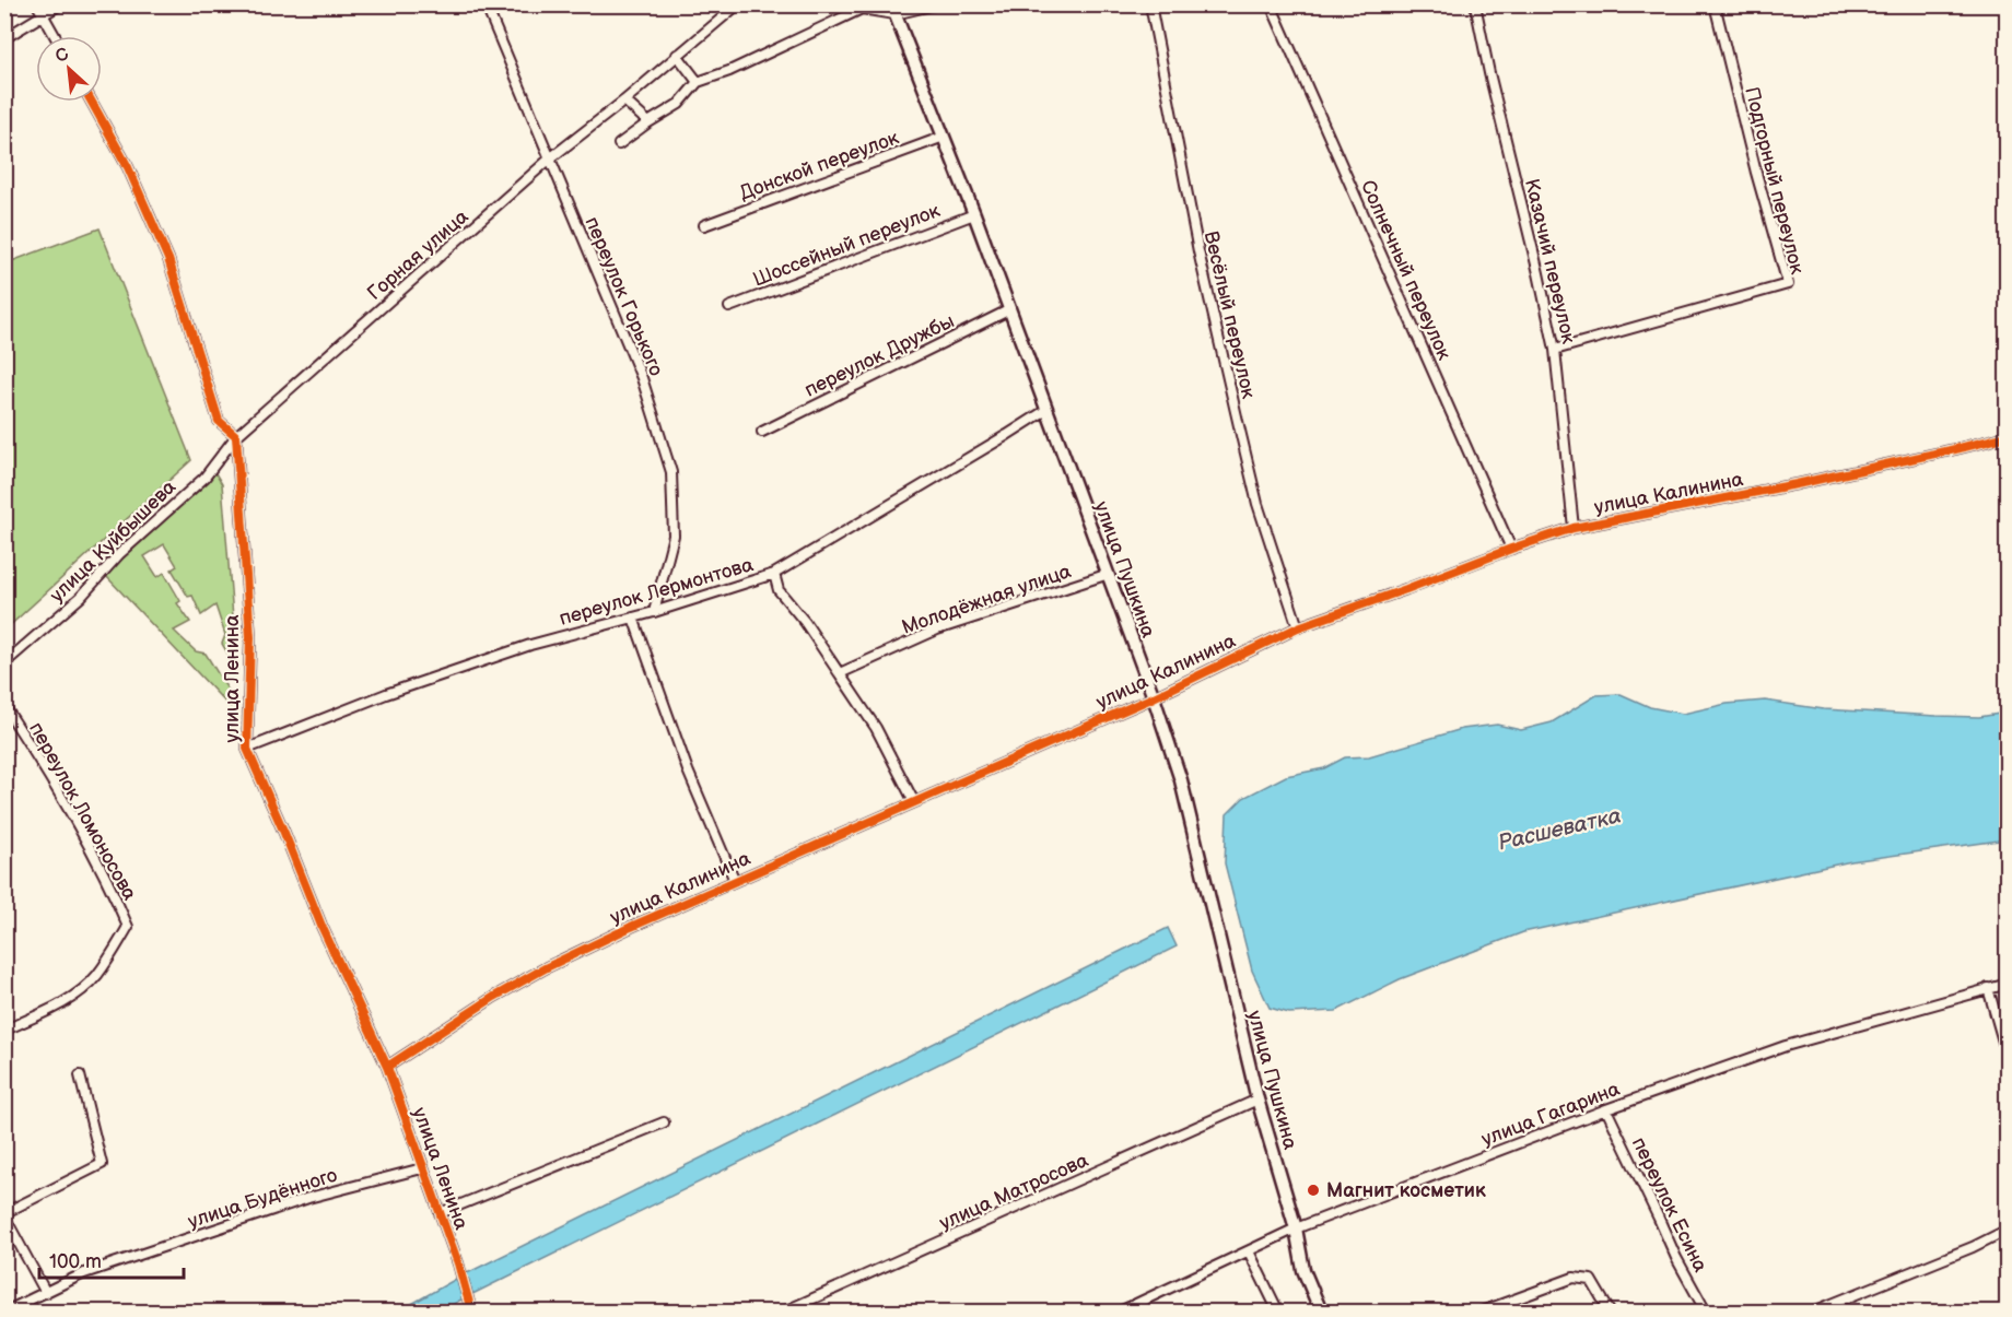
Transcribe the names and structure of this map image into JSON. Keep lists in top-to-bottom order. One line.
{"streets":{"main road":["улица Пушкина"],"street":["Донской переулок","Подгорный переулок","Шоссейный переулок","Горная улица","Казачий переулок","Солнечный переулок","переулок Горького","Весёлый переулок","переулок Дружбы","улица Калинина","улица Куйбышева","переулок Лермонтова","Молодёжная улица","улица Ленина","переулок Ломоносова","улица Гагарина","улица Матросова","улица Будённого","переулок Есина"]},"crossings":[["Донской переулок","улица Пушкина"],["Подгорный переулок","Казачий переулок"],["Шоссейный переулок","улица Пушкина"],["Горная улица","переулок Горького"],["Горная улица","улица Куйбышева"],["Горная улица","улица Ленина"],["Казачий переулок","улица Калинина"],["Солнечный переулок","улица Калинина"],["переулок Горького","переулок Лермонтова"],["Весёлый переулок","улица Калинина"],["переулок Дружбы","улица Пушкина"],["улица Калинина","улица Пушкина"],["улица Калинина","улица Ленина"],["улица Куйбышева","улица Ленина"],["улица Пушкина","переулок Лермонтова"],["улица Пушкина","Молодёжная улица"],["улица Пушкина","улица Гагарина"],["улица Пушкина","улица Матросова"],["переулок Лермонтова","улица Ленина"],["улица Ленина","улица Будённого"],["улица Гагарина","переулок Есина"]],"water":["Расшеватка"],"places":["Магнит косметик"],"scale_bar":"100 m","north":"top left"}
